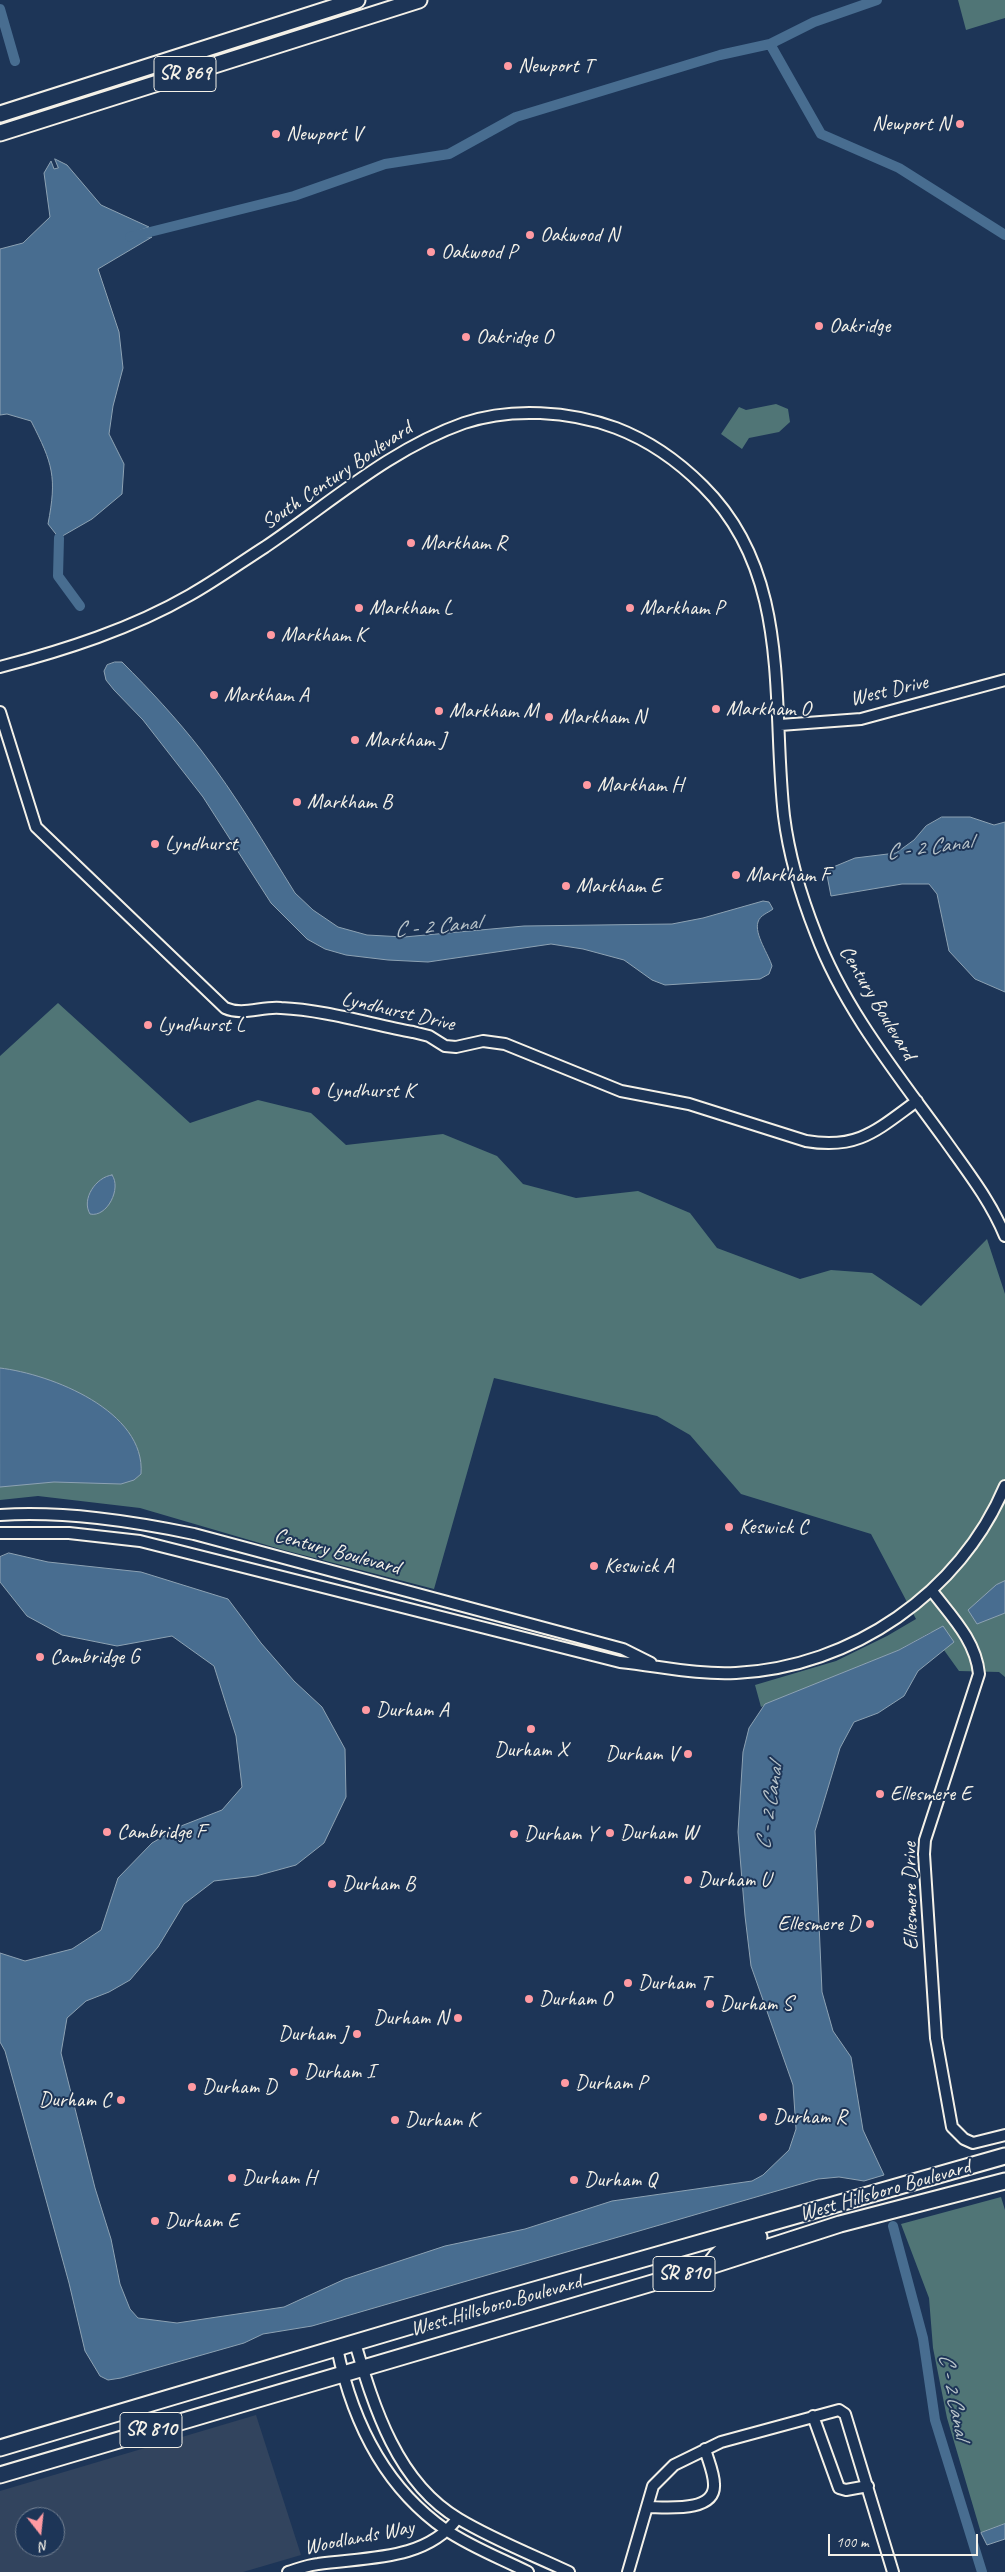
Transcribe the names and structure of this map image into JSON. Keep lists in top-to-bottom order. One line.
{"streets":{"main road":["SR 869","West Hillsboro Boulevard","SR 810"],"street":["South Century Boulevard","West Drive","Century Boulevard","Lyndhurst Drive","Ellesmere Drive","Woodlands Way"]},"crossings":[["South Century Boulevard","Century Boulevard"],["West Drive","Century Boulevard"],["Century Boulevard","Lyndhurst Drive"],["Century Boulevard","Ellesmere Drive"]],"water":["C - 2 Canal"],"places":["Newport T","Newport N","Newport V","Oakwood N","Oakwood P","Oakridge","Oakridge O","Markham R","Markham L","Markham P","Markham K","Markham A","Markham O","Markham M","Markham N","Markham J","Markham H","Markham B","Lyndhurst","Markham F","Markham E","Lyndhurst L","Lyndhurst K","Keswick C","Keswick A","Cambridge G","Durham A","Durham X","Durham V","Ellesmere E","Cambridge F","Durham W","Durham Y","Durham U","Durham B","Ellesmere D","Durham T","Durham O","Durham S","Durham N","Durham J","Durham I","Durham P","Durham D","Durham C","Durham R","Durham K","Durham H","Durham Q","Durham E"],"scale_bar":"100 m","north":"bottom"}
